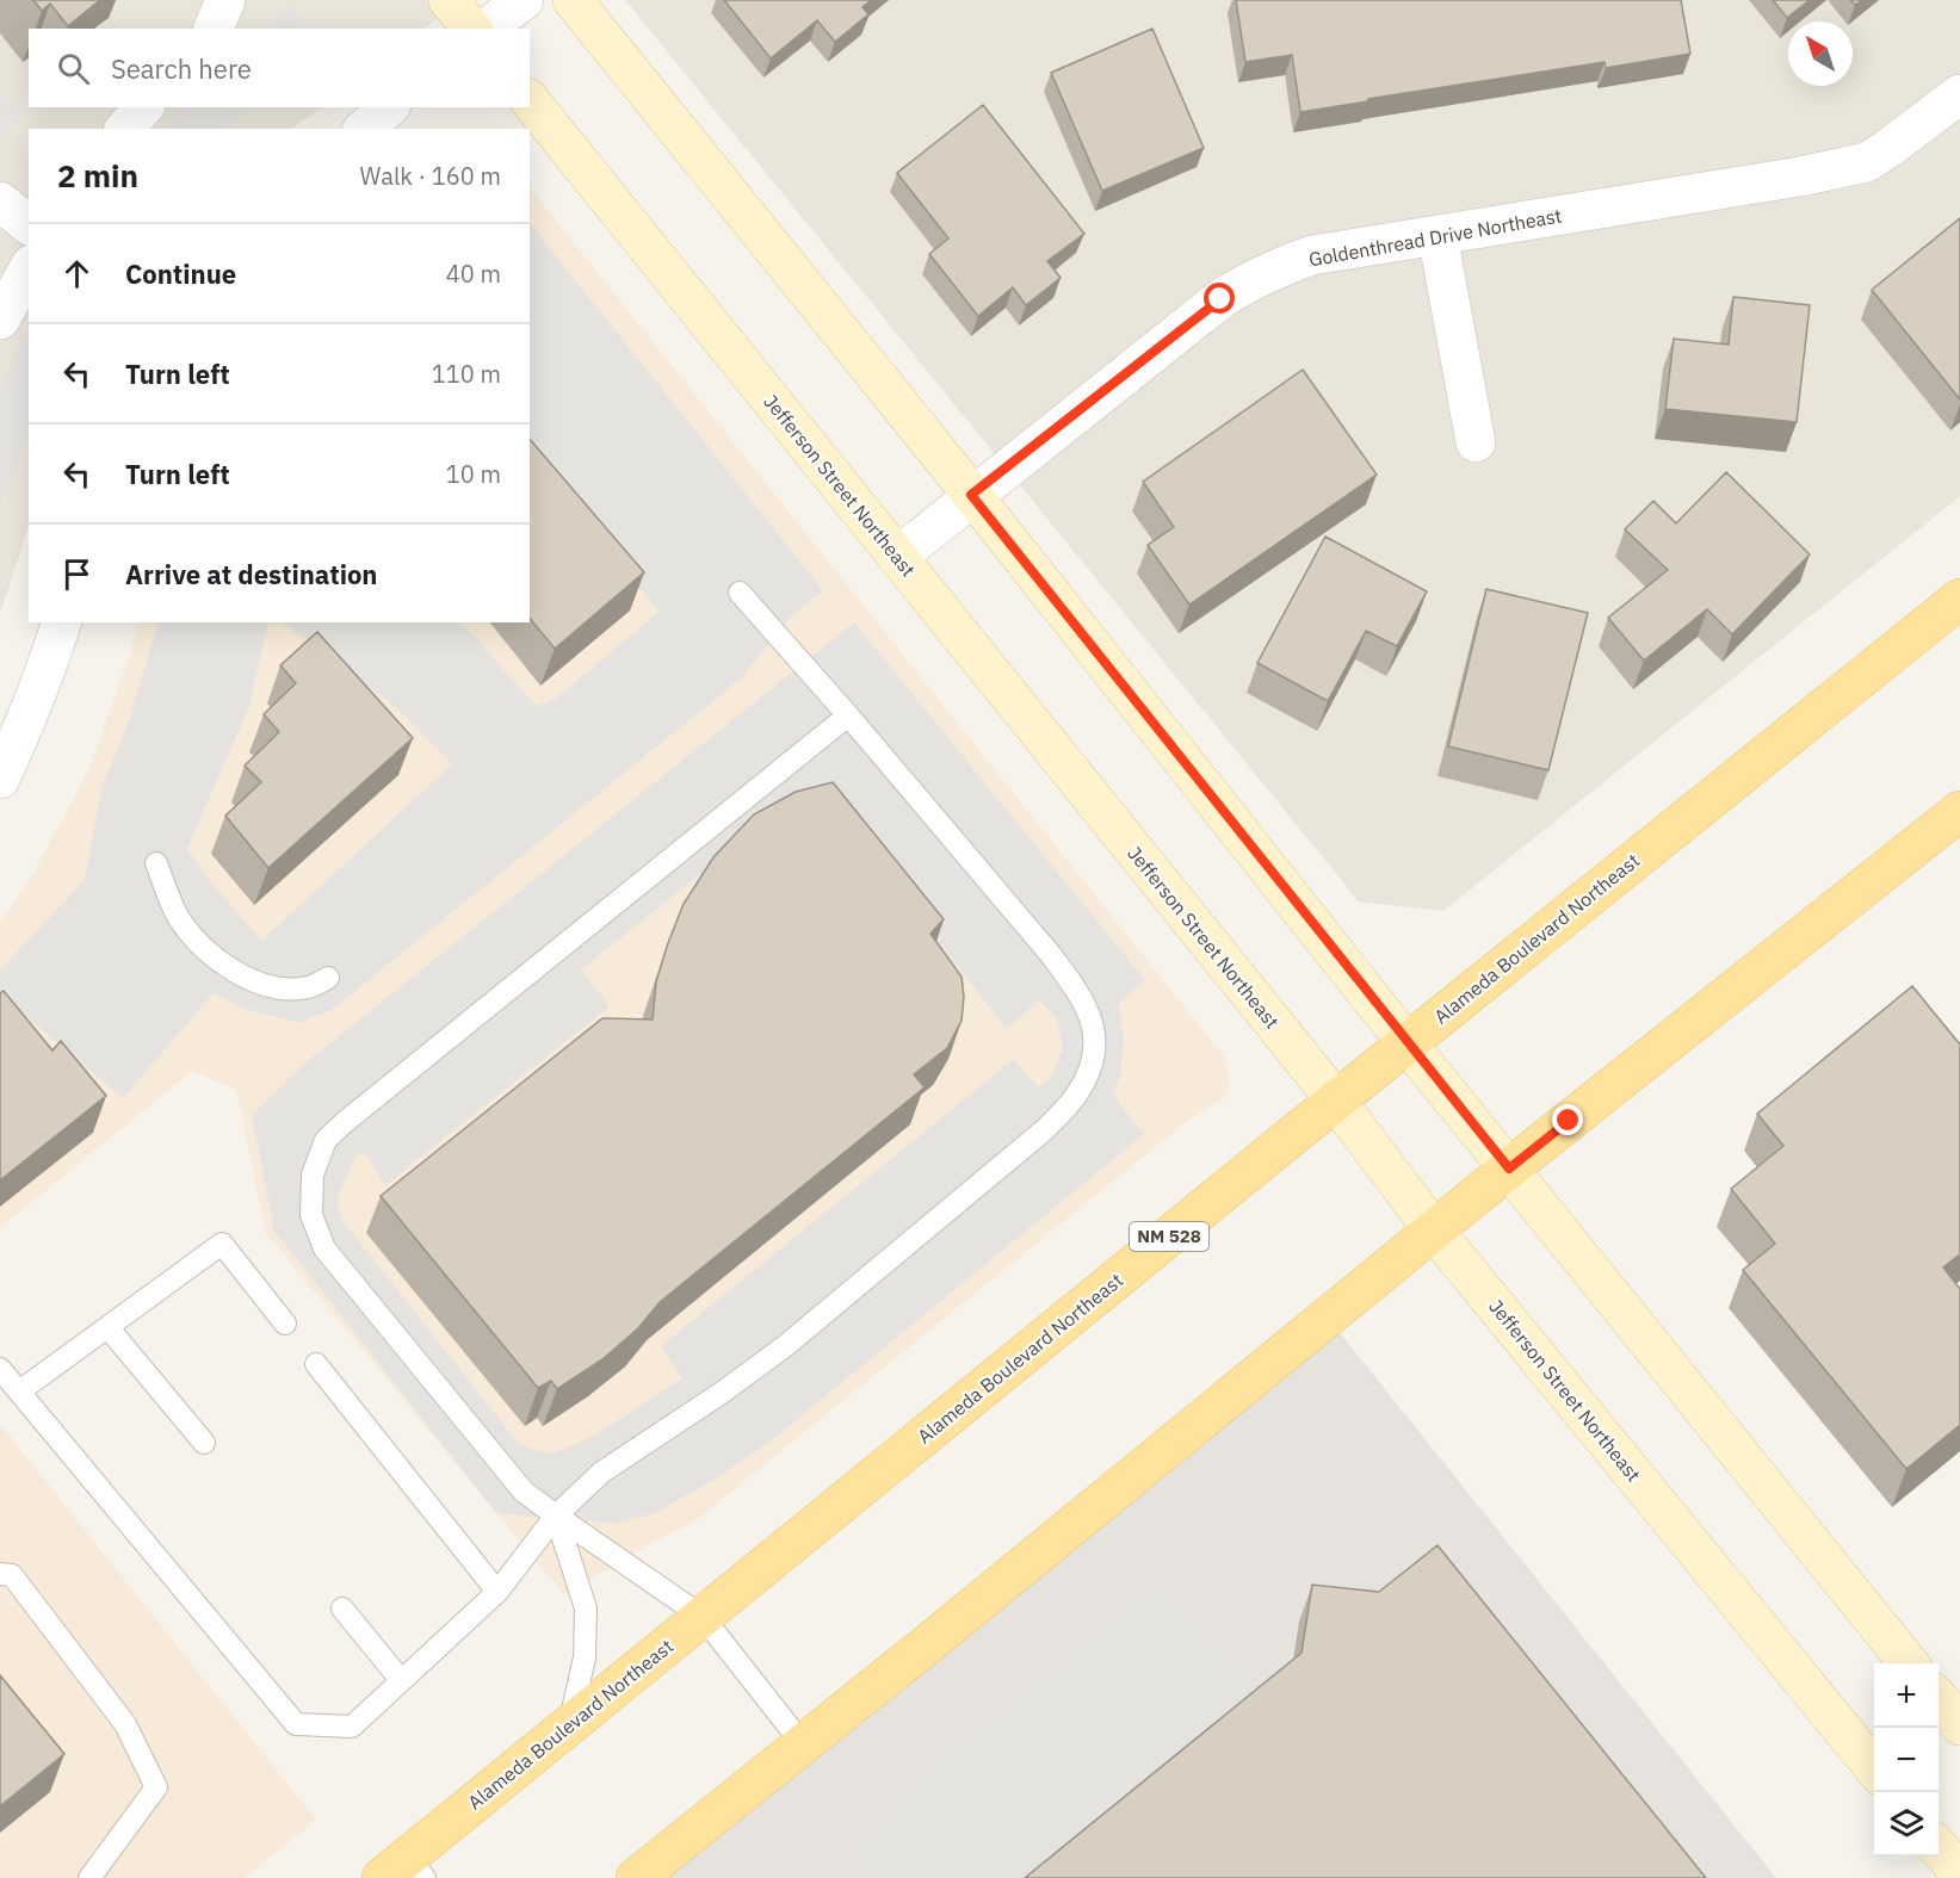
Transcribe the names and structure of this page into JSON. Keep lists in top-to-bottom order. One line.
{"streets":{"main road":["Alameda Boulevard Northeast","NM 528"],"street":["Goldenthread Drive Northeast","Jefferson Street Northeast"]},"crossings":[["Goldenthread Drive Northeast","Jefferson Street Northeast"],["Jefferson Street Northeast","Alameda Boulevard Northeast"]],"north":"top left","page":{"search":"Search here","heading":["2 min","Walk · 160 m"],"list":[["Continue","40 m"],["Turn left","110 m"],["Turn left","10 m"],"Arrive at destination"],"map_buttons":["+","−"]}}
